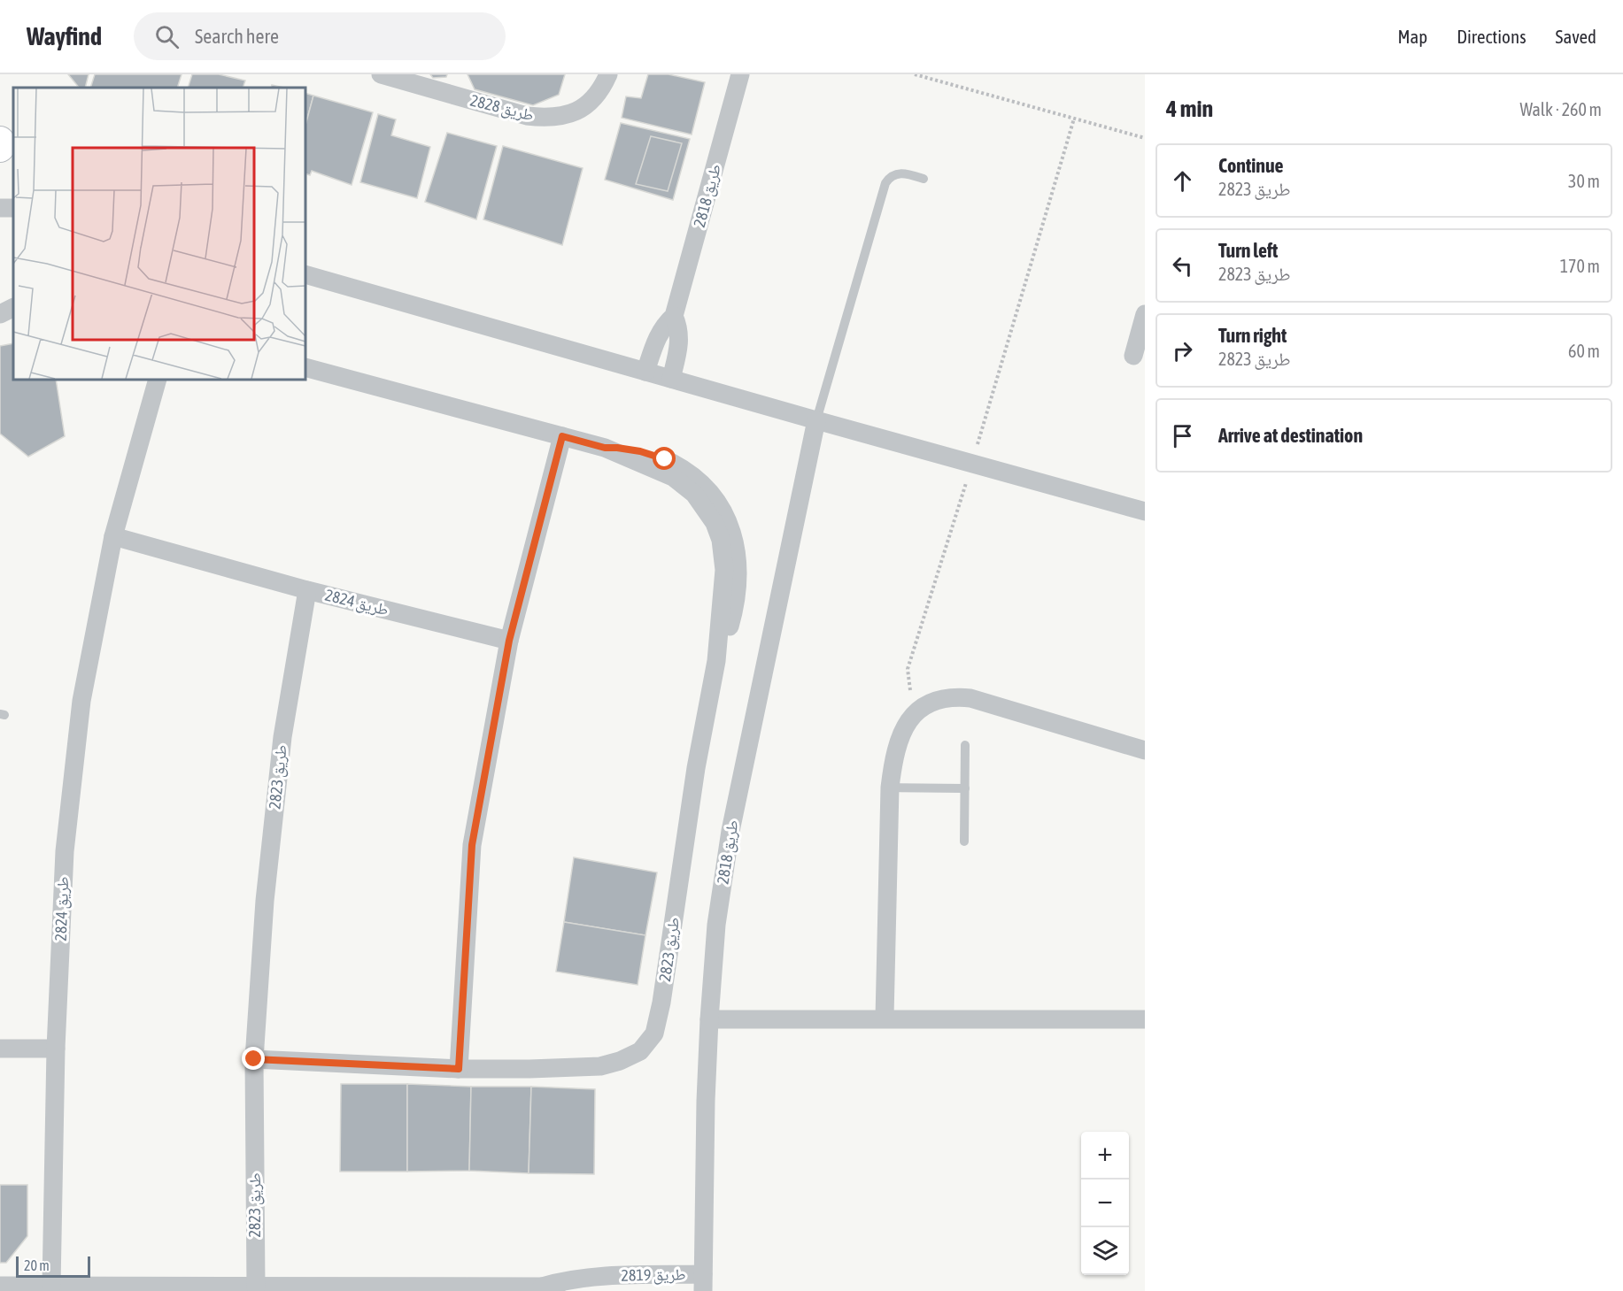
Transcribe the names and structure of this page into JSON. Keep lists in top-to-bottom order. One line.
{"streets":{"street":["طريق 2828","طريق 2818","طريق 2824","طريق 2823","طريق 2819"]},"crossings":[["طريق 2818","طريق 2819"],["طريق 2824","طريق 2823"],["طريق 2824","طريق 2819"],["طريق 2823","طريق 2819"]],"scale_bar":"20 m","page":{"header":"Wayfind","search":"Search here","nav":["Map","Directions","Saved"],"heading":["4 min","Walk · 260 m"],"list":[["Continue","طريق 2823","30 m"],["Turn left","طريق 2823","170 m"],["Turn right","طريق 2823","60 m"],"Arrive at destination"],"map_buttons":["+","−"],"scale":"20 m"}}
